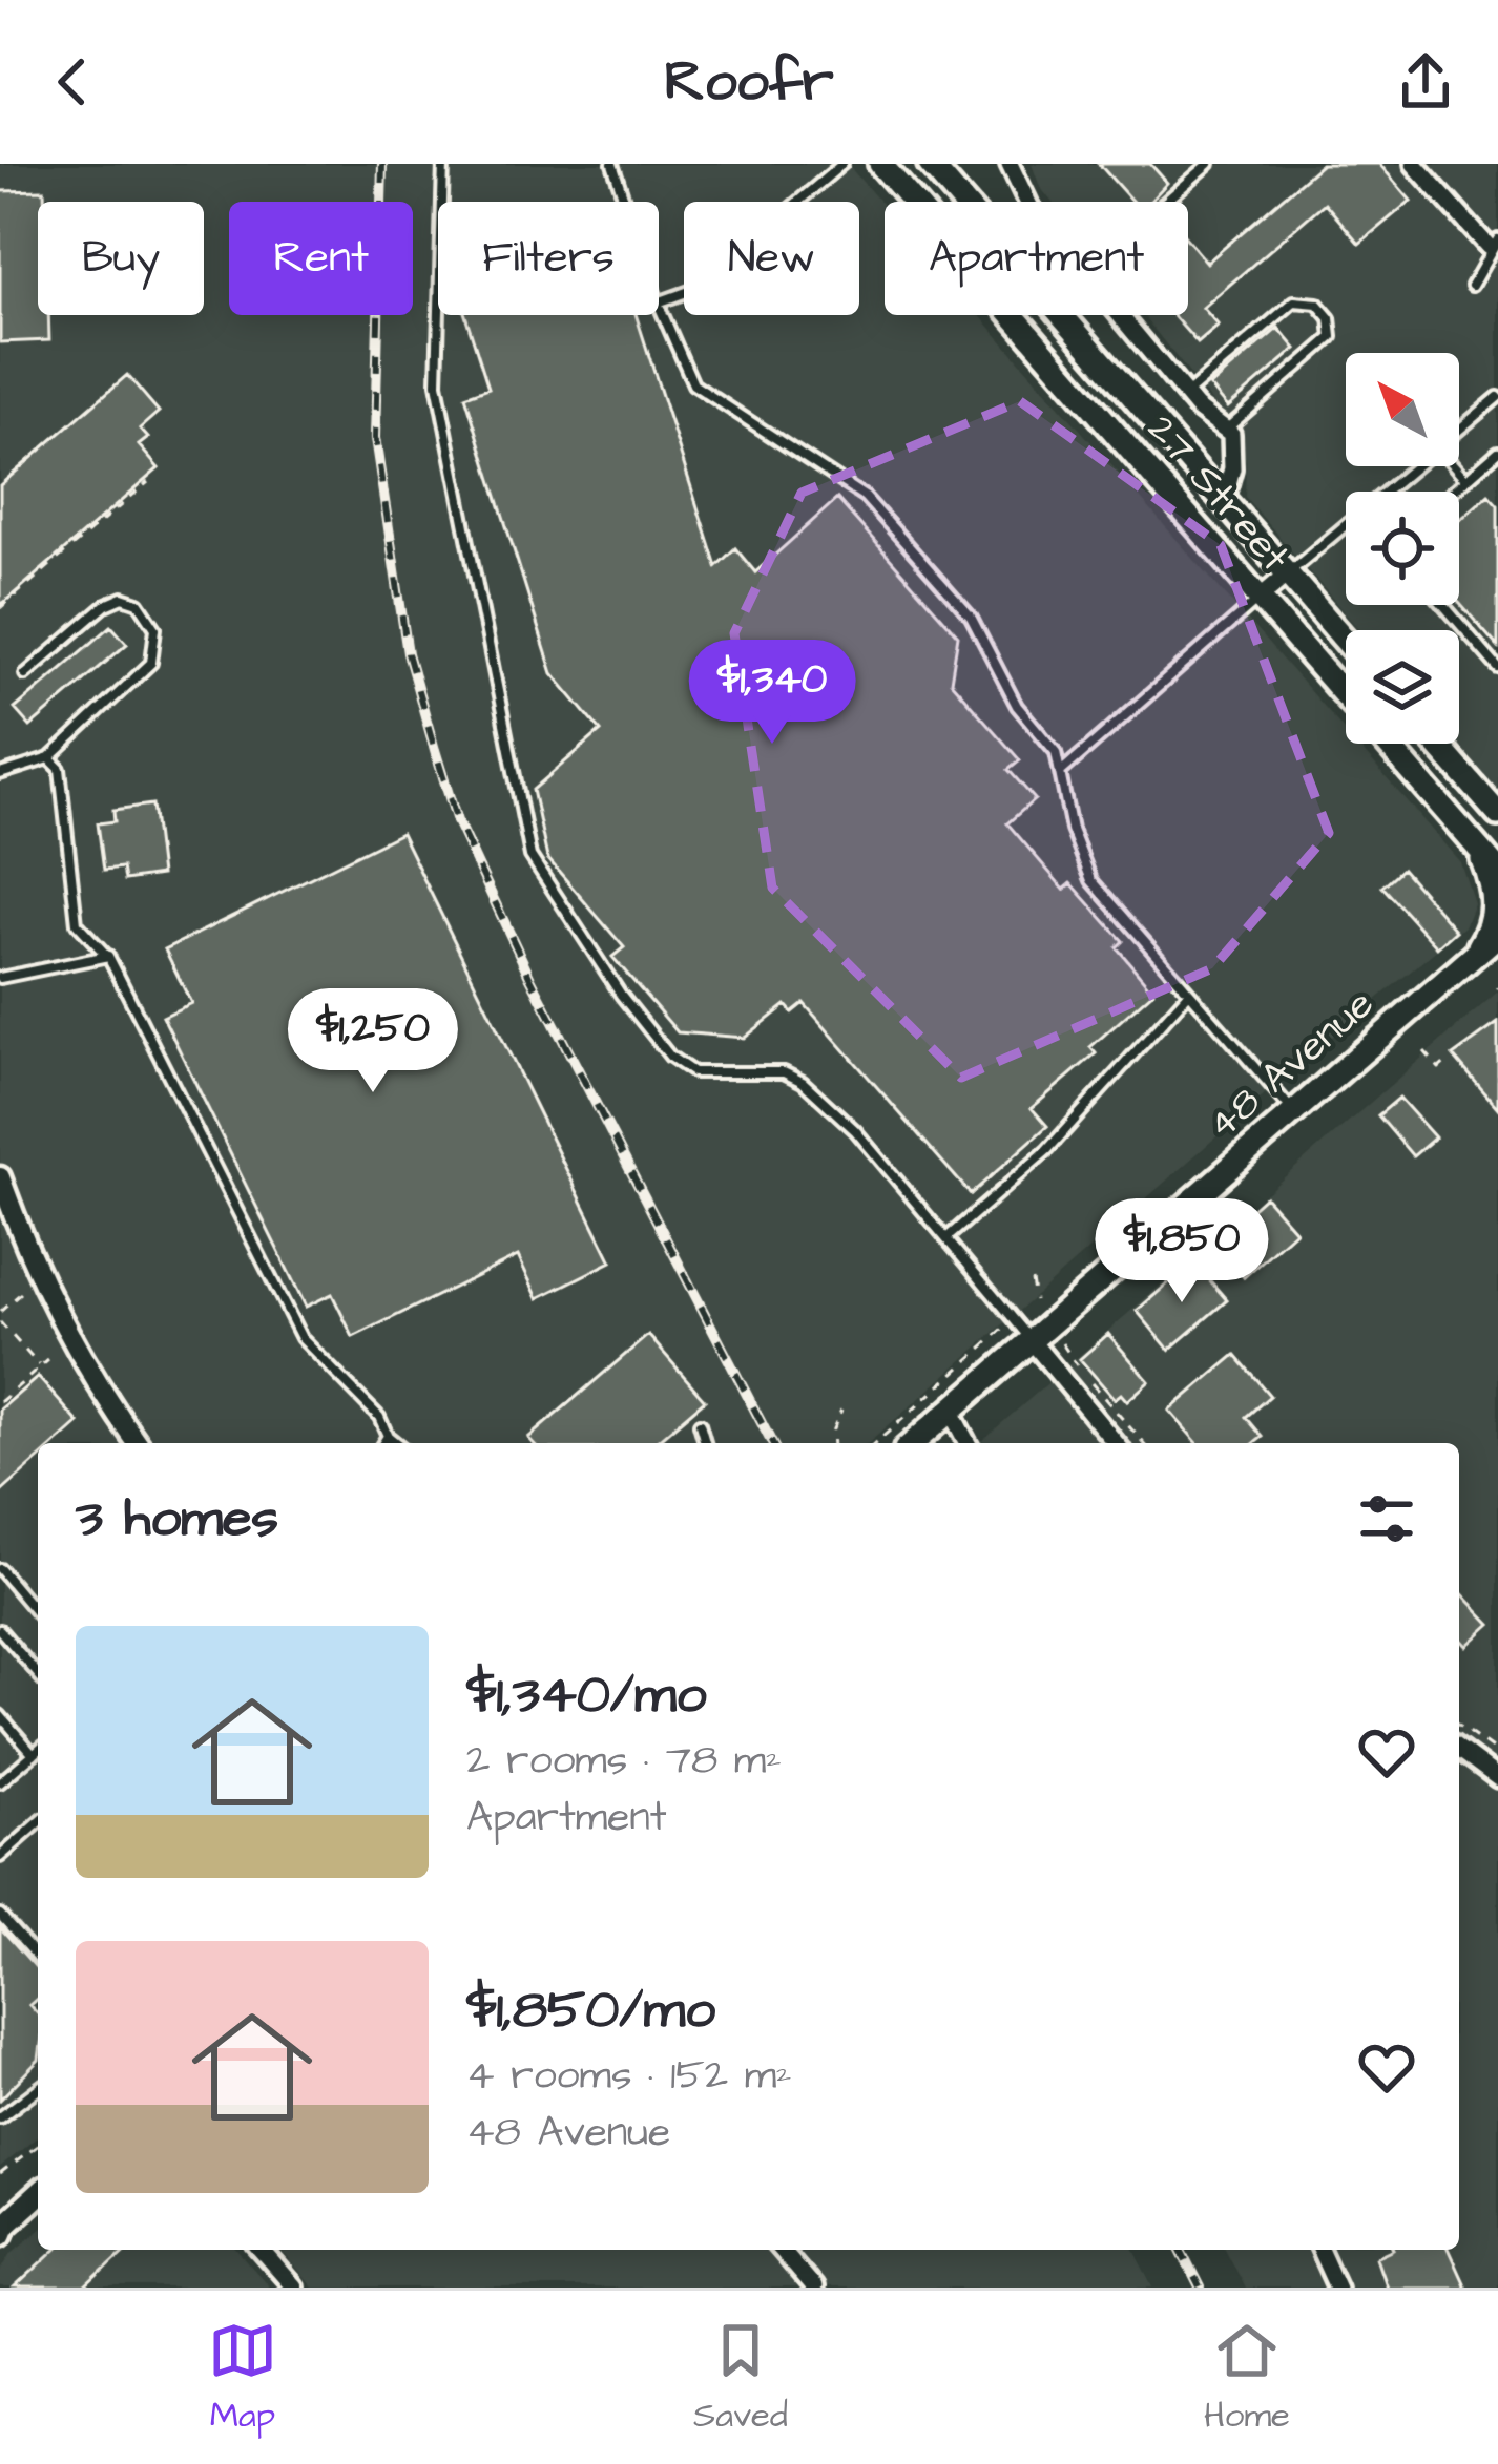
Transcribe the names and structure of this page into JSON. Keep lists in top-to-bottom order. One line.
{"streets":{"main road":["27 Street","48 Avenue"]},"north":"top left","page":{"header":"Roofr","chip":["Buy","Rent","Filters","New","Apartment"],"price":["$1,340","$1,250","$1,850"],"heading":"3 homes","list":[{"name":"$1,340/mo","note":"2 rooms · 78 m² · Apartment"},{"name":"$1,850/mo","note":"4 rooms · 152 m² · 48 Avenue"}],"tabs":["Map","Saved","Home"]}}
